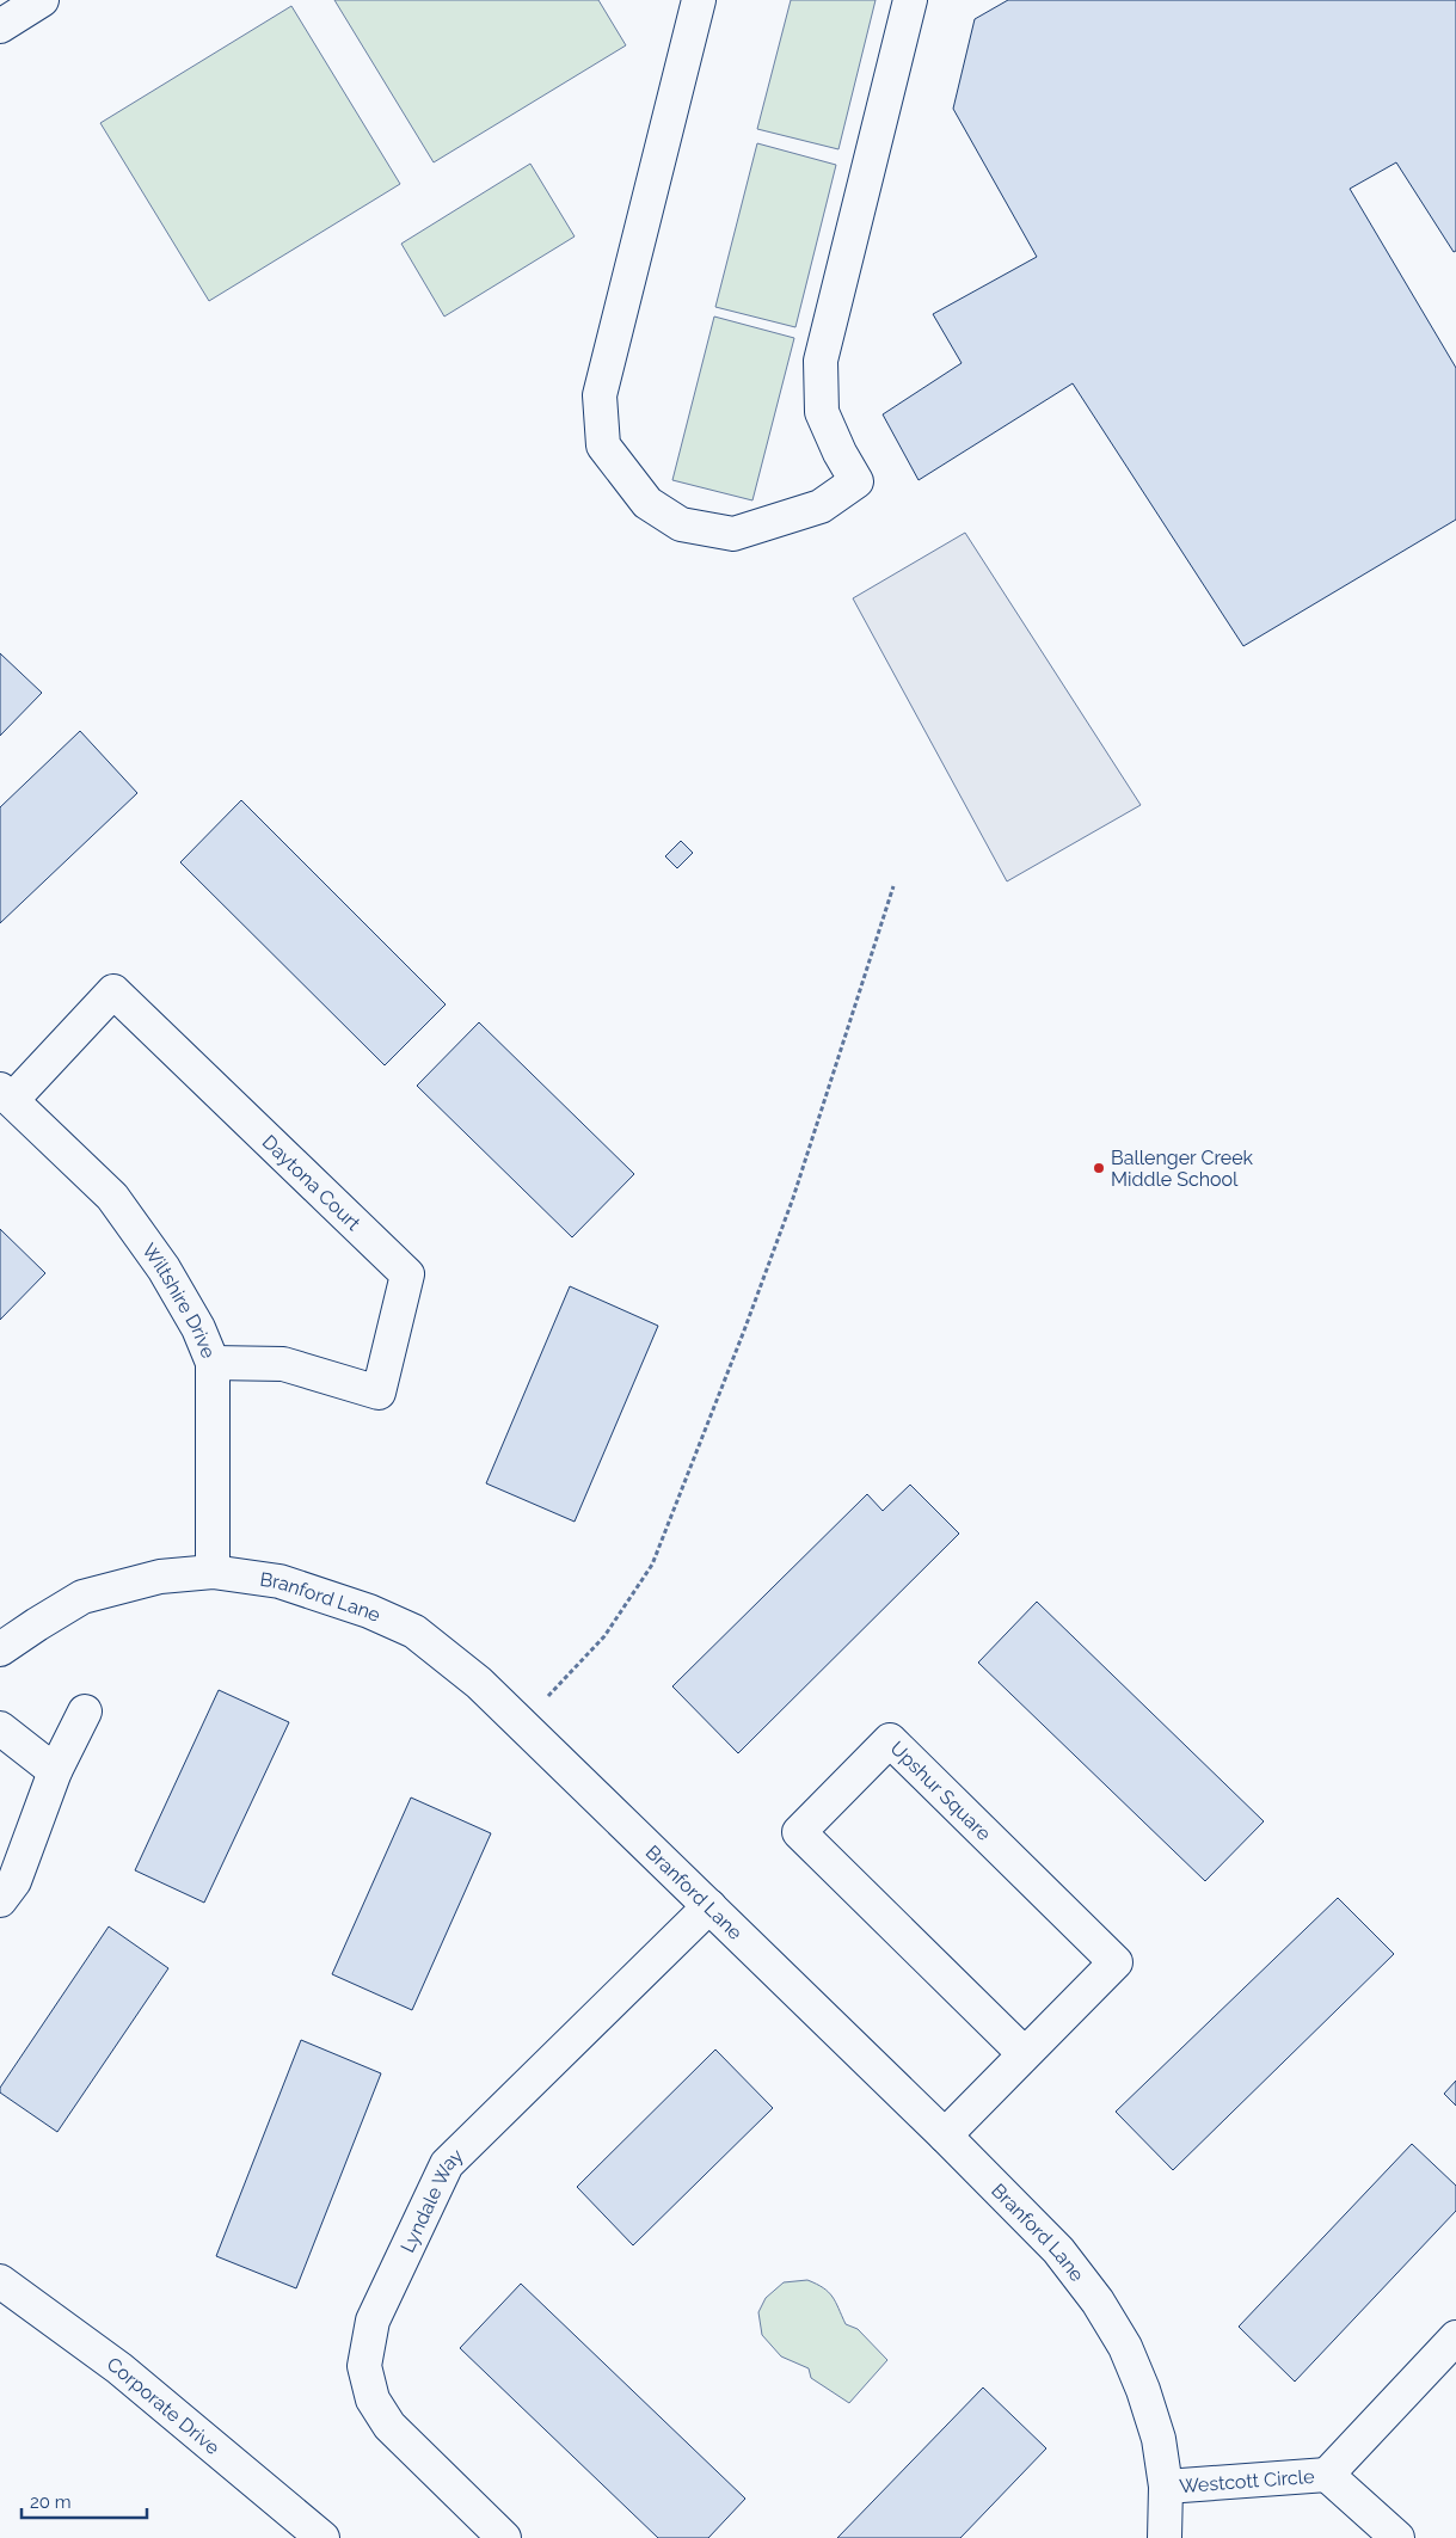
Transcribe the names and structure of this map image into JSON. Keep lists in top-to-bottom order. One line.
{"streets":{"street":["Daytona Court","Wiltshire Drive","Branford Lane","Upshur Square","Lyndale Way","Corporate Drive","Westcott Circle"]},"crossings":[["Daytona Court","Wiltshire Drive"],["Wiltshire Drive","Branford Lane"],["Branford Lane","Upshur Square"],["Branford Lane","Lyndale Way"],["Branford Lane","Westcott Circle"]],"places":["Ballenger Creek Middle School"],"scale_bar":"20 m"}
